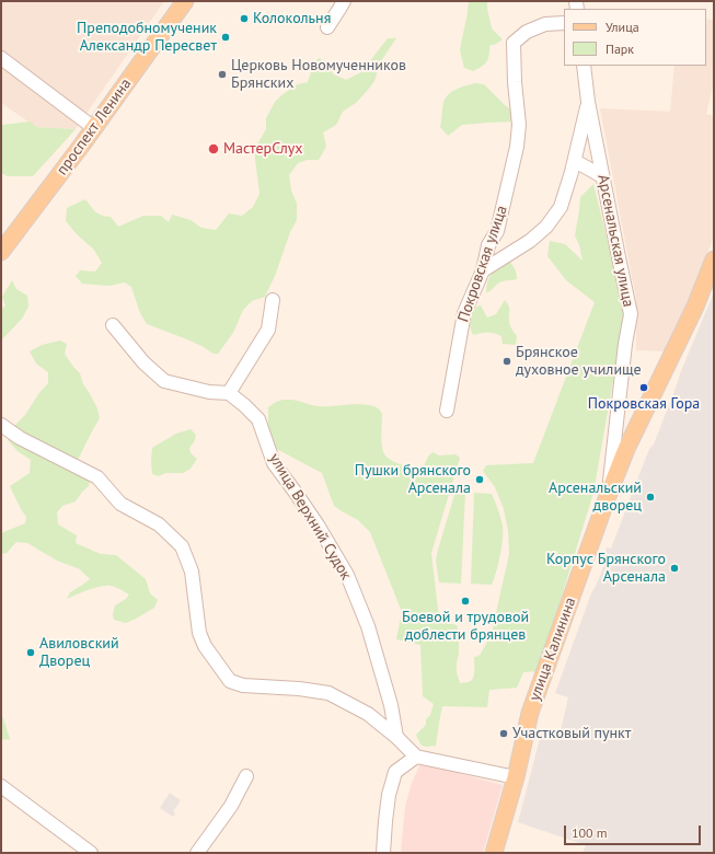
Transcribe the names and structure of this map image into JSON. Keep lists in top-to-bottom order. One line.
{"streets":{"main road":["проспект Ленина","улица Калинина"],"street":["Арсенальская улица","Покровская улица","улица Верхний Судок"]},"crossings":[["Арсенальская улица","улица Калинина"]],"places":["Колокольня","Преподобномученик Александр Пересвет","Церковь Новомученников Брянских","МастерСлух","Брянское духовное училище","Покровская Гора","Пушки брянского Арсенала","Арсенальский дворец","Корпус Брянского Арсенала","Боевой и трудовой доблести брянцев","Авиловский Дворец","Участковый пункт"],"legend":["Улица","Парк"],"scale_bar":"100 m"}
